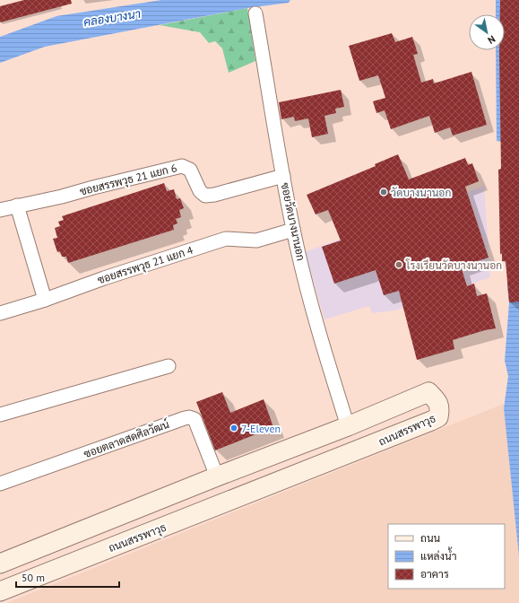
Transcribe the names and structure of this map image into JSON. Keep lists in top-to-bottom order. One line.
{"streets":{"street":["ซอยสรรพวุธ 21 แยก 6","ซอยวัดบางนานอก","ซอยสรรพวุธ 21 แยก 4","ถนนสรรพาวุธ","ซอยตลาดสดศิลวัฒน์"]},"crossings":[["ซอยสรรพวุธ 21 แยก 6","ซอยวัดบางนานอก"],["ซอยวัดบางนานอก","ซอยสรรพวุธ 21 แยก 4"],["ซอยวัดบางนานอก","ถนนสรรพาวุธ"],["ถนนสรรพาวุธ","ซอยตลาดสดศิลวัฒน์"]],"water":["คลองบางนา"],"places":["วัดบางนานอก","โรงเรียนวัดบางนานอก","7-Eleven"],"legend":["ถนน","แหล่งน้ำ","อาคาร"],"scale_bar":"50 m","north":"bottom right"}
